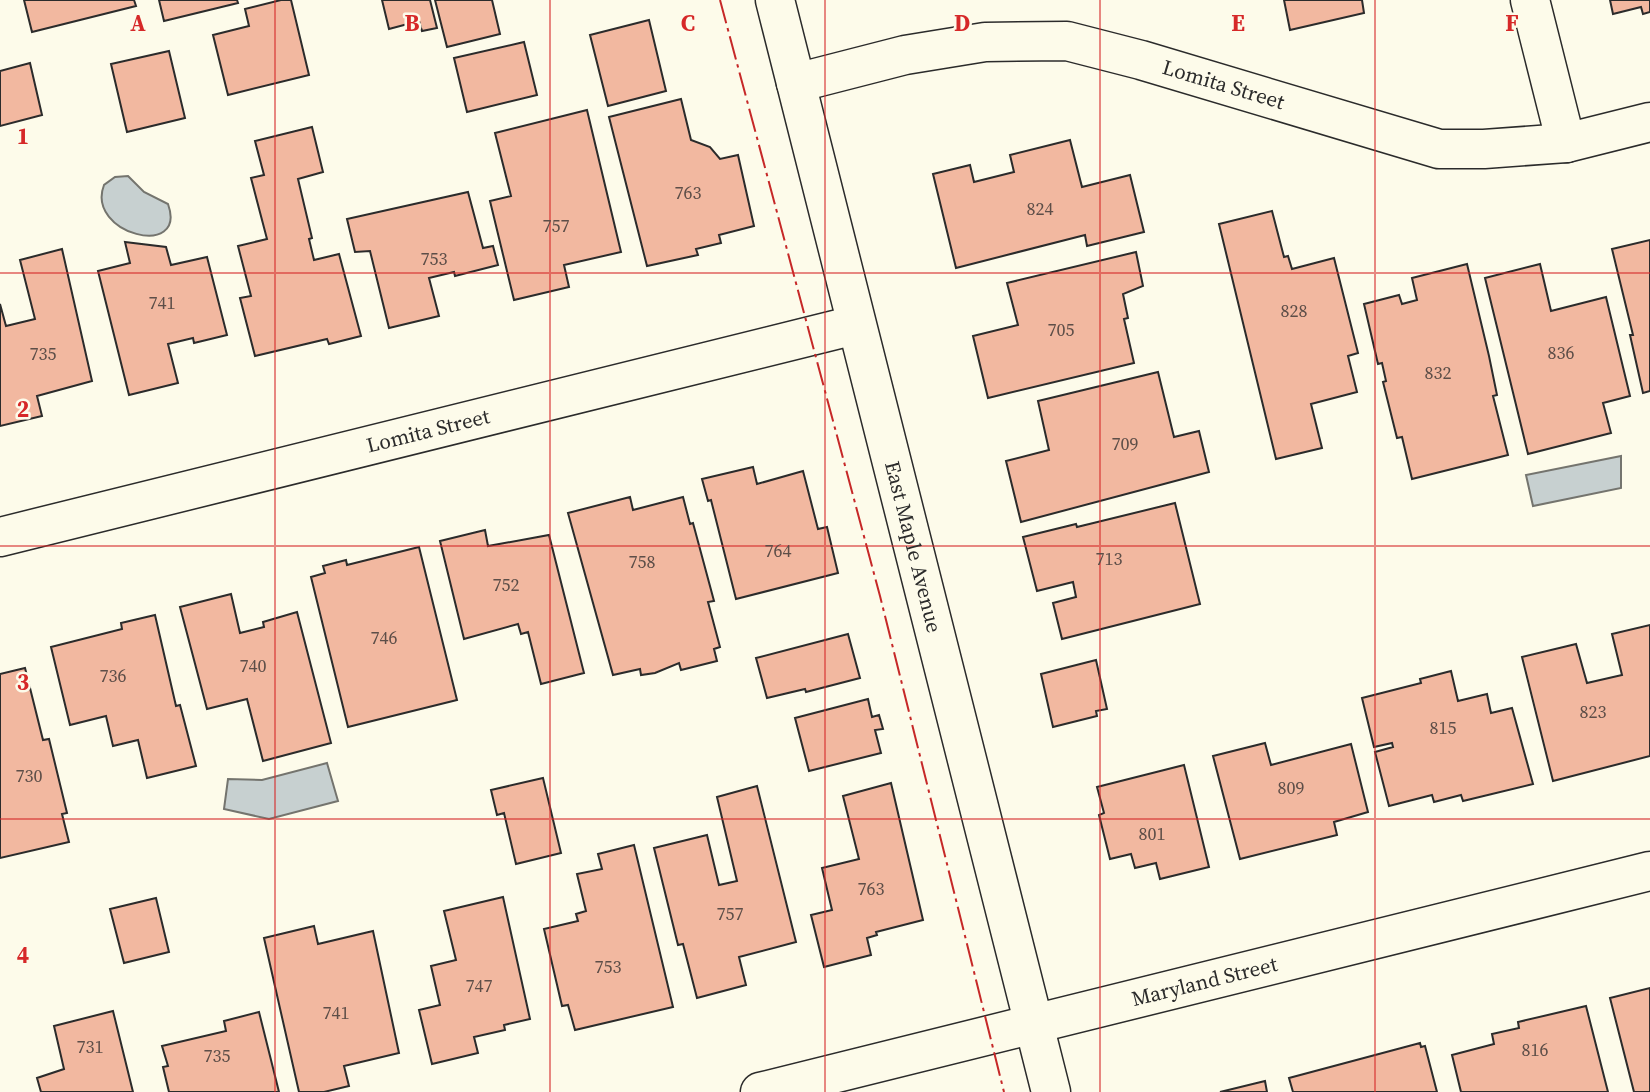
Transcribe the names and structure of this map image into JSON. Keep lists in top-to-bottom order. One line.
{"streets":{"street":["Lomita Street","East Maple Avenue","Maryland Street"]},"crossings":[["Lomita Street","East Maple Avenue"],["East Maple Avenue","Maryland Street"]],"house_numbers":["763","824","757","753","741","828","705","836","735","832","709","764","713","758","752","746","740","736","823","815","730","809","801","763","757","753","747","741","731","816","735"],"grid":{"columns":["A","B","C","D","E","F"],"rows":["1","2","3","4"]}}
